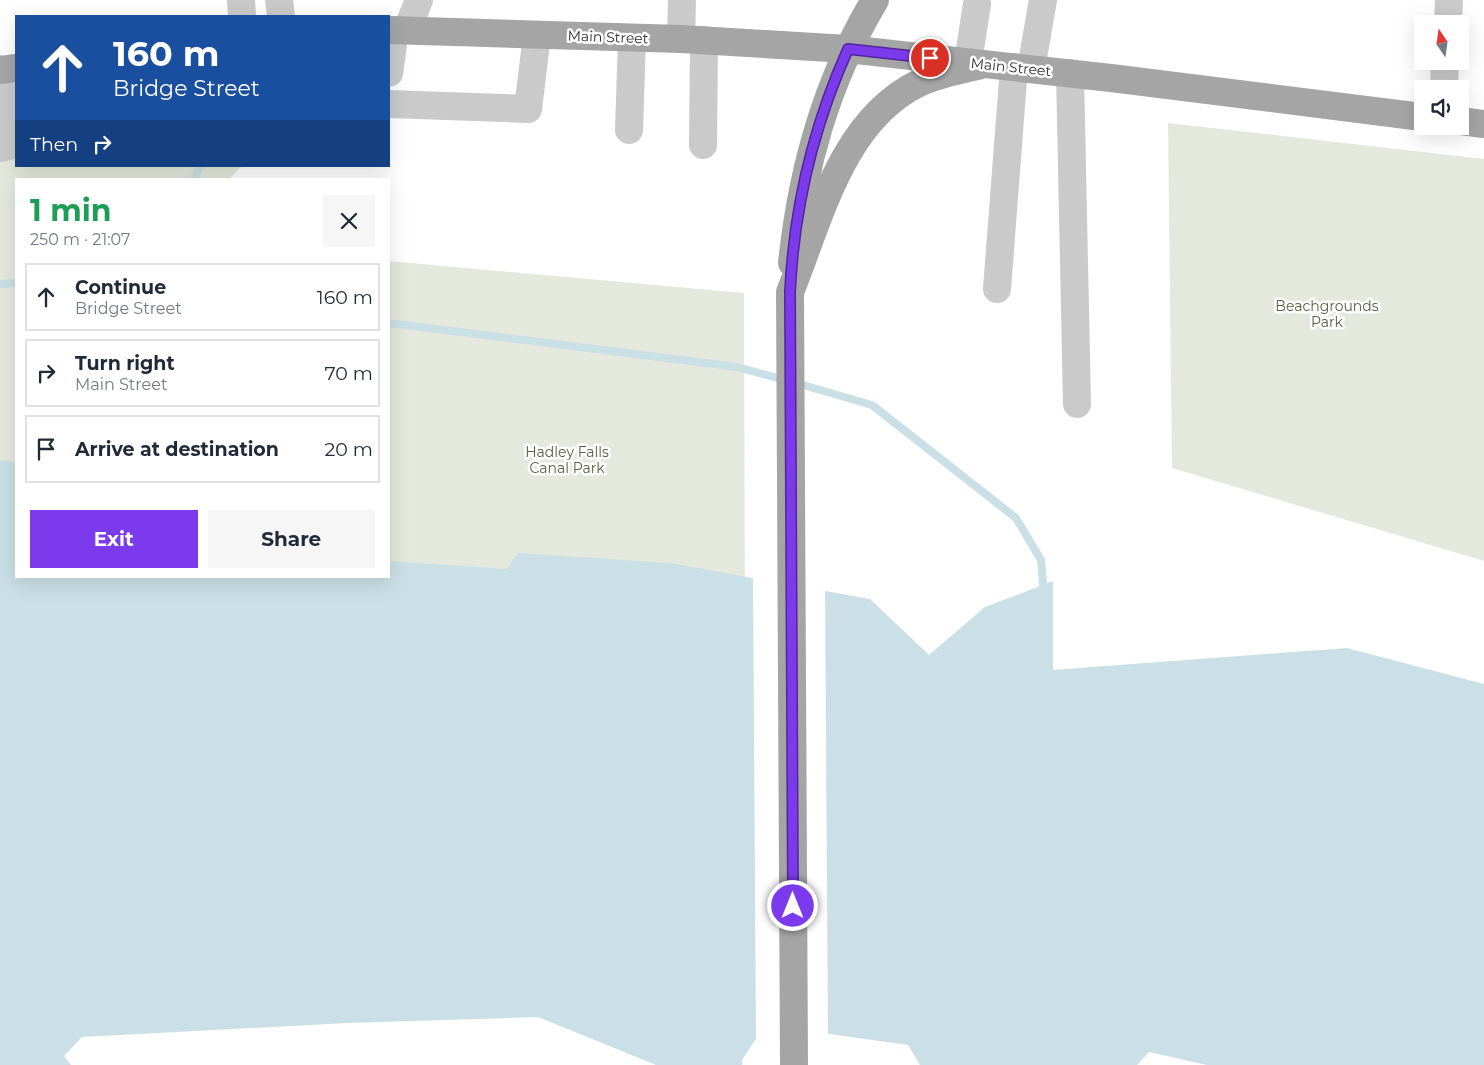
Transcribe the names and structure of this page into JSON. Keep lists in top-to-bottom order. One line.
{"streets":{"main road":["Main Street"]},"parks":["Beachgrounds Park","Hadley Falls Canal Park"],"north":"top","page":{"turn":["160 m","Bridge Street"],"then":"Then","heading":["1 min","250 m · 21:07"],"list":[{"name":"Continue","note":"Bridge Street","value":"160 m"},{"name":"Turn right","note":"Main Street","value":"70 m"},{"name":"Arrive at destination","value":"20 m"}],"buttons":["Exit","Share"]}}
